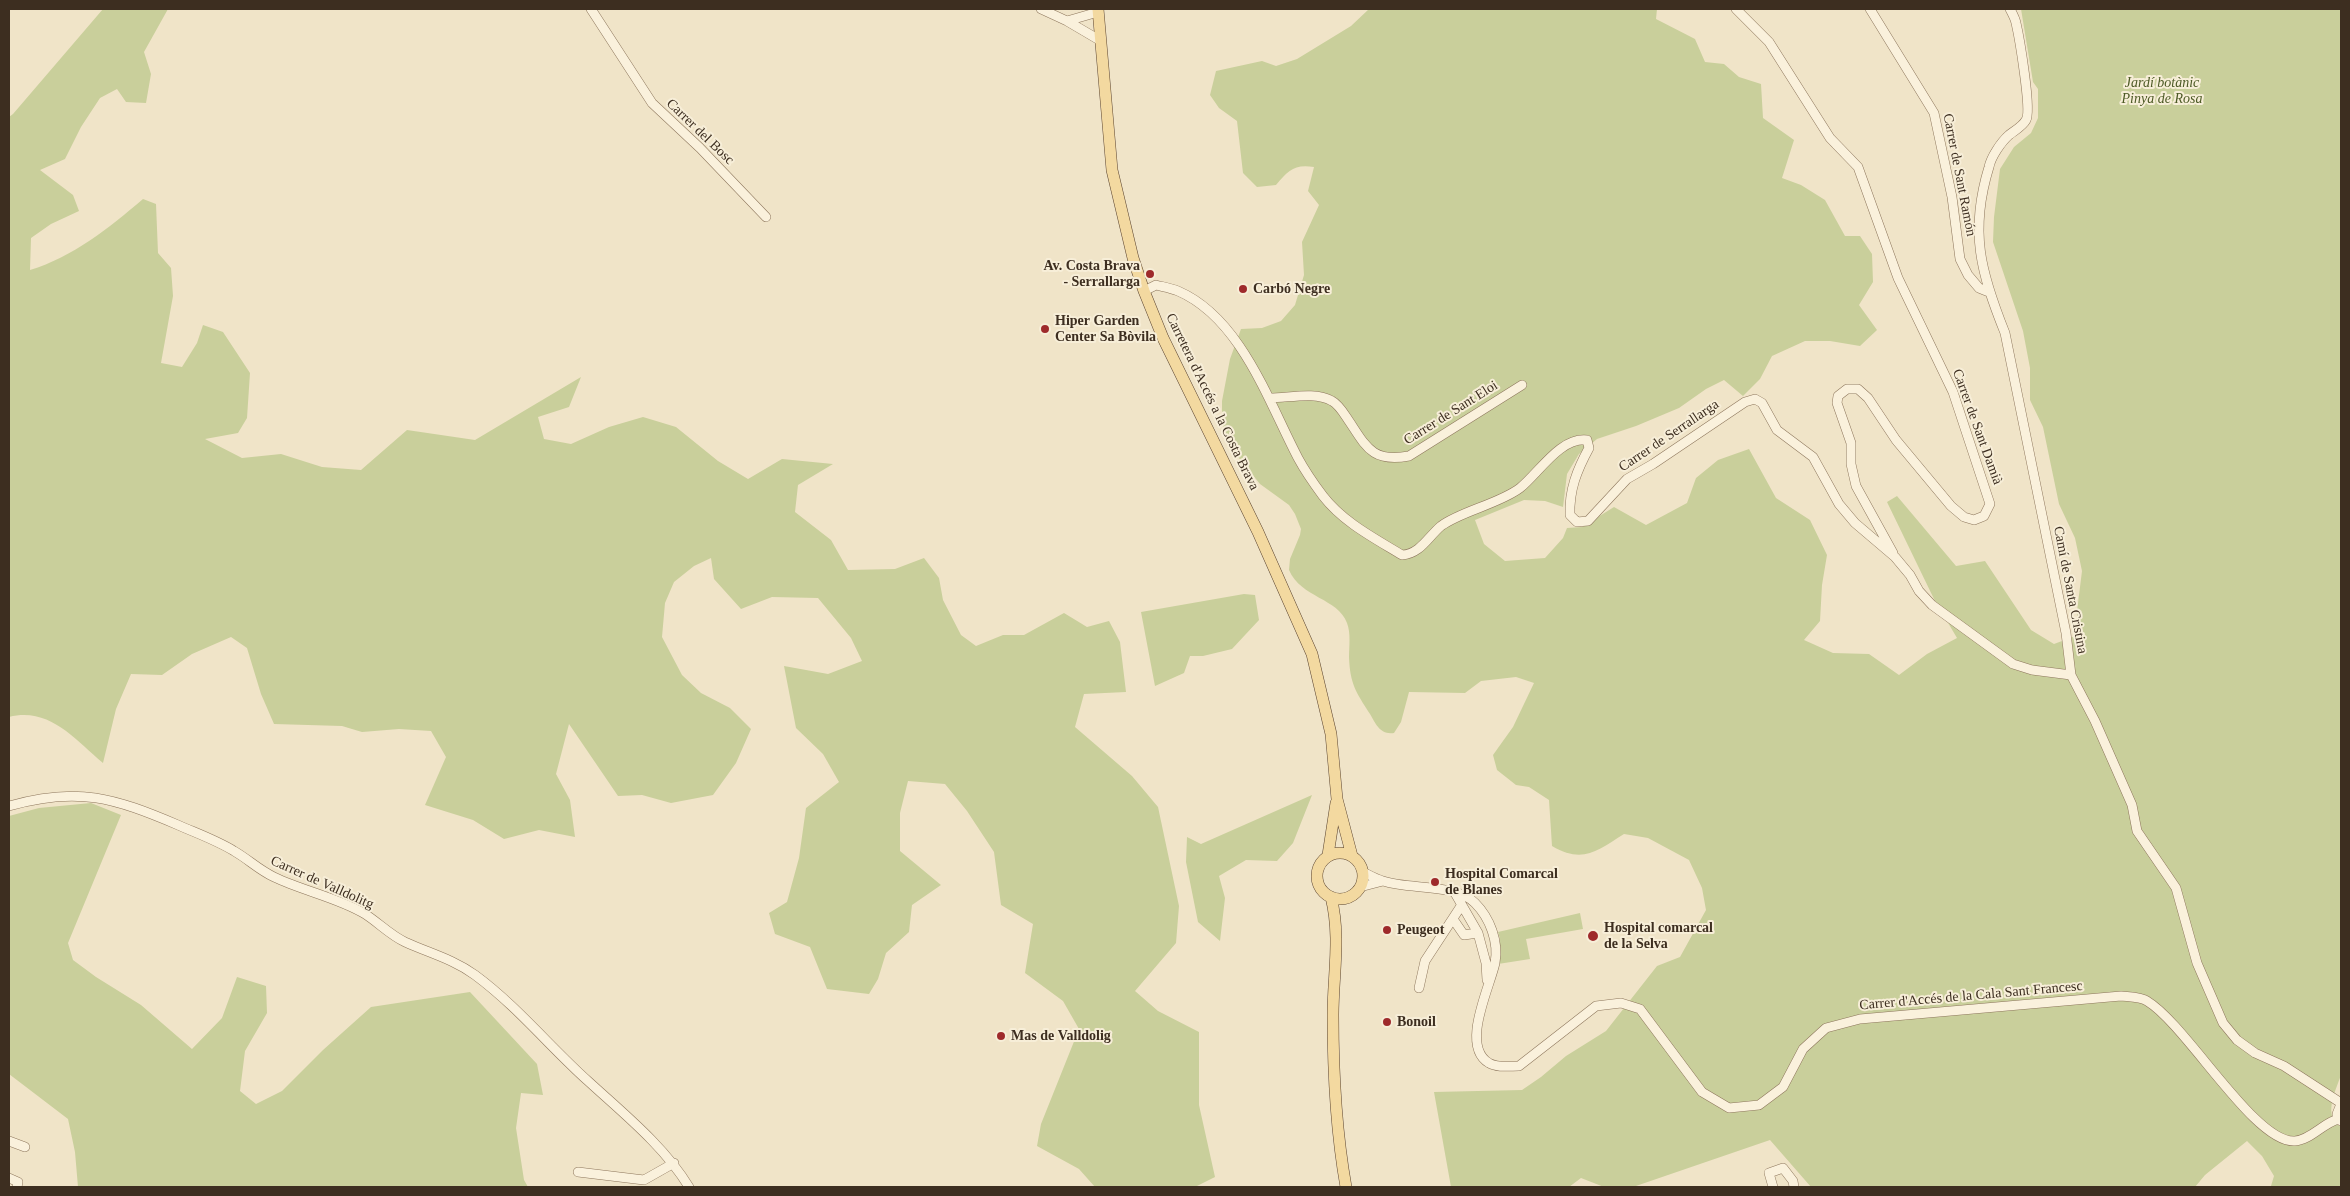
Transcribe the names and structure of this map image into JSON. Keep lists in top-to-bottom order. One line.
{"streets":{"main road":["Carretera d'Accés a la Costa Brava"],"street":["Carrer del Bosc","Carrer de Sant Ramón","Carrer de Sant Eloi","Carrer de Sant Damià","Carrer de Serrallarga","Camí de Santa Cristina","Carrer de Valldolitg","Carrer d'Accés de la Cala Sant Francesc"]},"crossings":[["Carrer de Sant Ramón","Camí de Santa Cristina"],["Carretera d'Accés a la Costa Brava","Carrer de Serrallarga"],["Carretera d'Accés a la Costa Brava","Carrer d'Accés de la Cala Sant Francesc"],["Carrer de Sant Eloi","Carrer de Serrallarga"],["Carrer de Sant Damià","Carrer de Serrallarga"],["Carrer de Serrallarga","Camí de Santa Cristina"]],"parks":["Jardí botànic Pinya de Rosa"],"places":["Av. Costa Brava - Serrallarga","Carbó Negre","Hiper Garden Center Sa Bòvila","Hospital Comarcal de Blanes","Peugeot","Hospital comarcal de la Selva","Bonoil","Mas de Valldolig"]}
